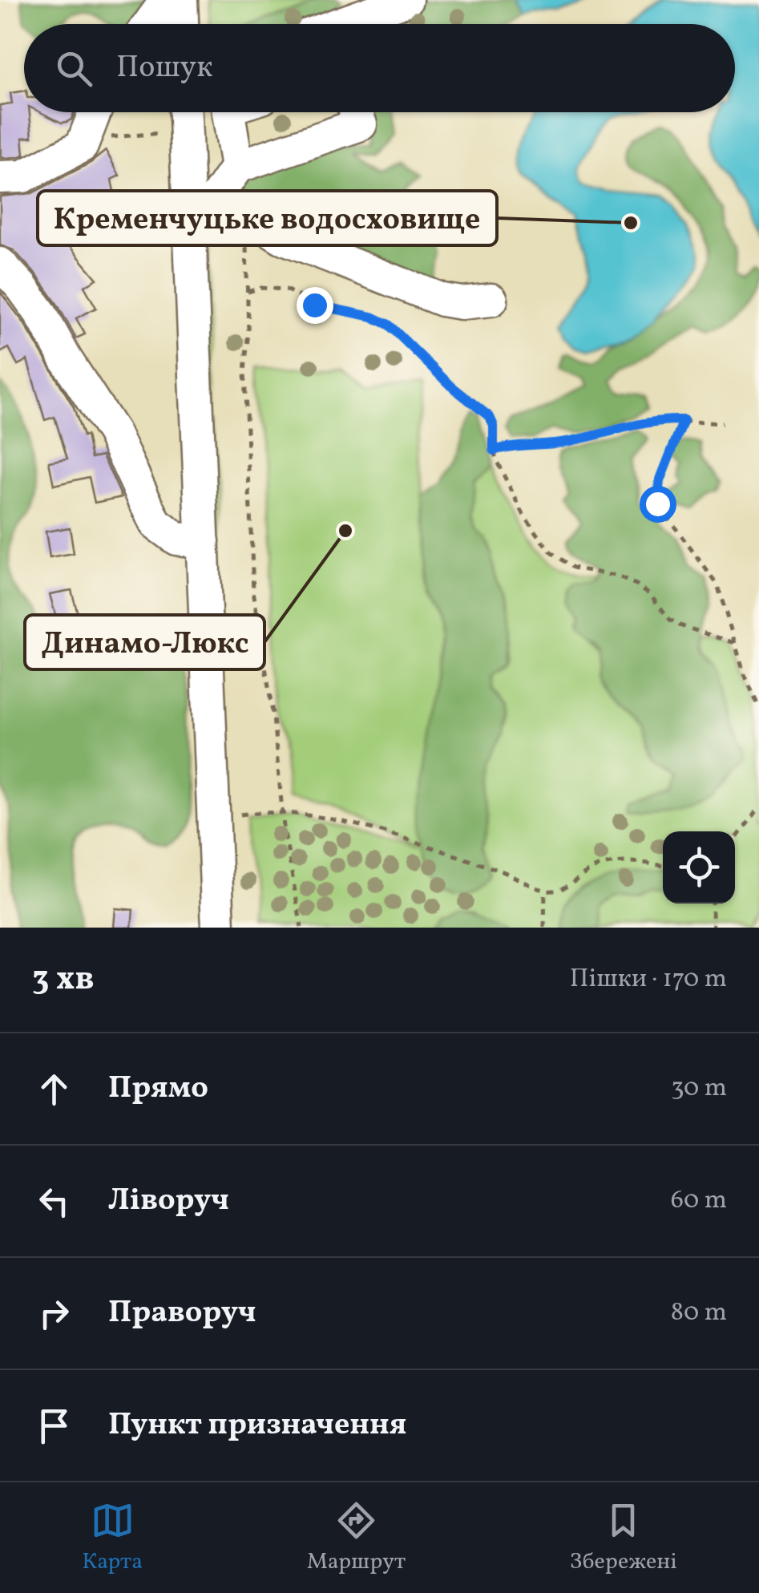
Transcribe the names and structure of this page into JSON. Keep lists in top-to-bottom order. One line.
{"places":["Кременчуцьке водосховище","Динамо-Люкс"],"page":{"search":"Пошук","heading":["3 хв","Пішки · 170 m"],"list":[["Прямо","30 m"],["Ліворуч","60 m"],["Праворуч","80 m"],"Пункт призначення"],"nav":["Карта","Маршрут","Збережені"]}}
